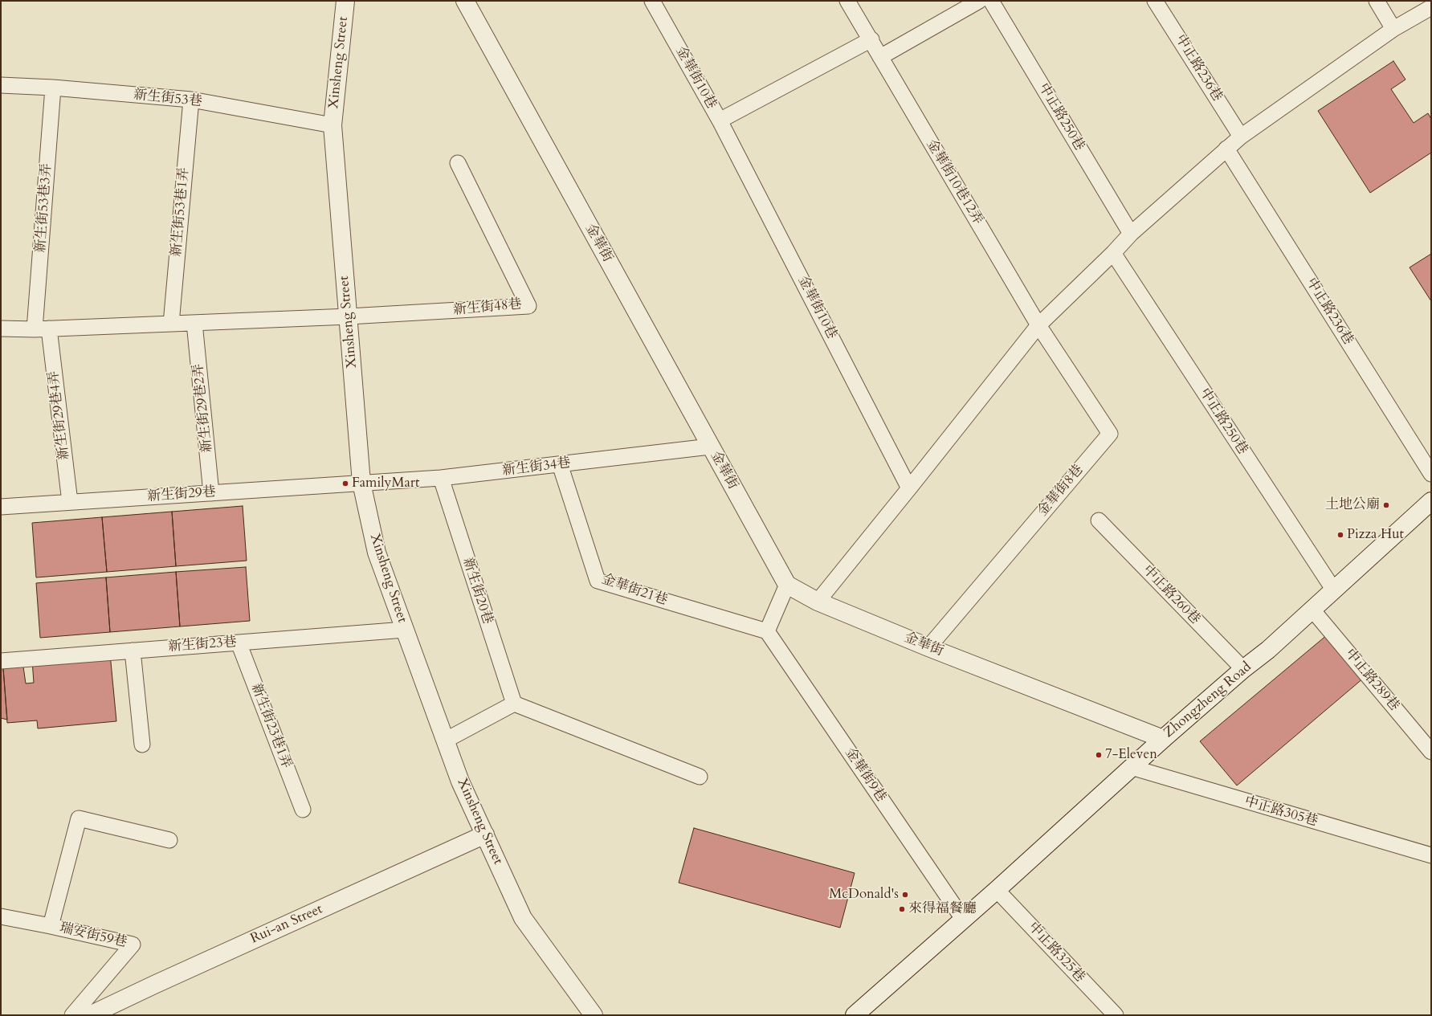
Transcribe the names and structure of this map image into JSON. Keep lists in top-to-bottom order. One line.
{"streets":{"street":["Xinsheng Street","金華街","Zhongzheng Road","Rui-an Street"],"lane":["中正路236巷","金華街10巷","新生街53巷","中正路250巷","金華街10巷12弄","新生街53巷3弄","新生街53巷1弄","新生街48巷","新生街29巷2弄","新生街29巷4弄","新生街34巷","金華街8巷","新生街29巷","金華街21巷","新生街20巷","中正路260巷","新生街23巷","中正路289巷","新生街23巷1弄","金華街9巷","中正路305巷","瑞安街59巷","中正路325巷"]},"crossings":[["Xinsheng Street","新生街53巷"],["Xinsheng Street","新生街48巷"],["Xinsheng Street","新生街34巷"],["Xinsheng Street","新生街29巷"],["Xinsheng Street","新生街23巷"],["Xinsheng Street","Rui-an Street"],["新生街53巷","新生街53巷3弄"],["新生街53巷","新生街53巷1弄"],["中正路250巷","Zhongzheng Road"],["金華街10巷12弄","金華街8巷"],["新生街53巷3弄","新生街29巷4弄"],["金華街","新生街34巷"],["金華街","金華街8巷"],["金華街","Zhongzheng Road"],["新生街29巷2弄","新生街29巷"],["新生街29巷4弄","新生街29巷"],["新生街34巷","新生街29巷"],["新生街34巷","金華街21巷"],["新生街34巷","新生街20巷"],["金華街21巷","金華街9巷"],["中正路260巷","Zhongzheng Road"],["新生街23巷","新生街23巷1弄"],["中正路289巷","Zhongzheng Road"],["Zhongzheng Road","金華街9巷"],["Zhongzheng Road","中正路305巷"],["Zhongzheng Road","中正路325巷"]],"places":["FamilyMart","土地公廟","Pizza Hut","7-Eleven","McDonald's","來得福餐廳"]}
